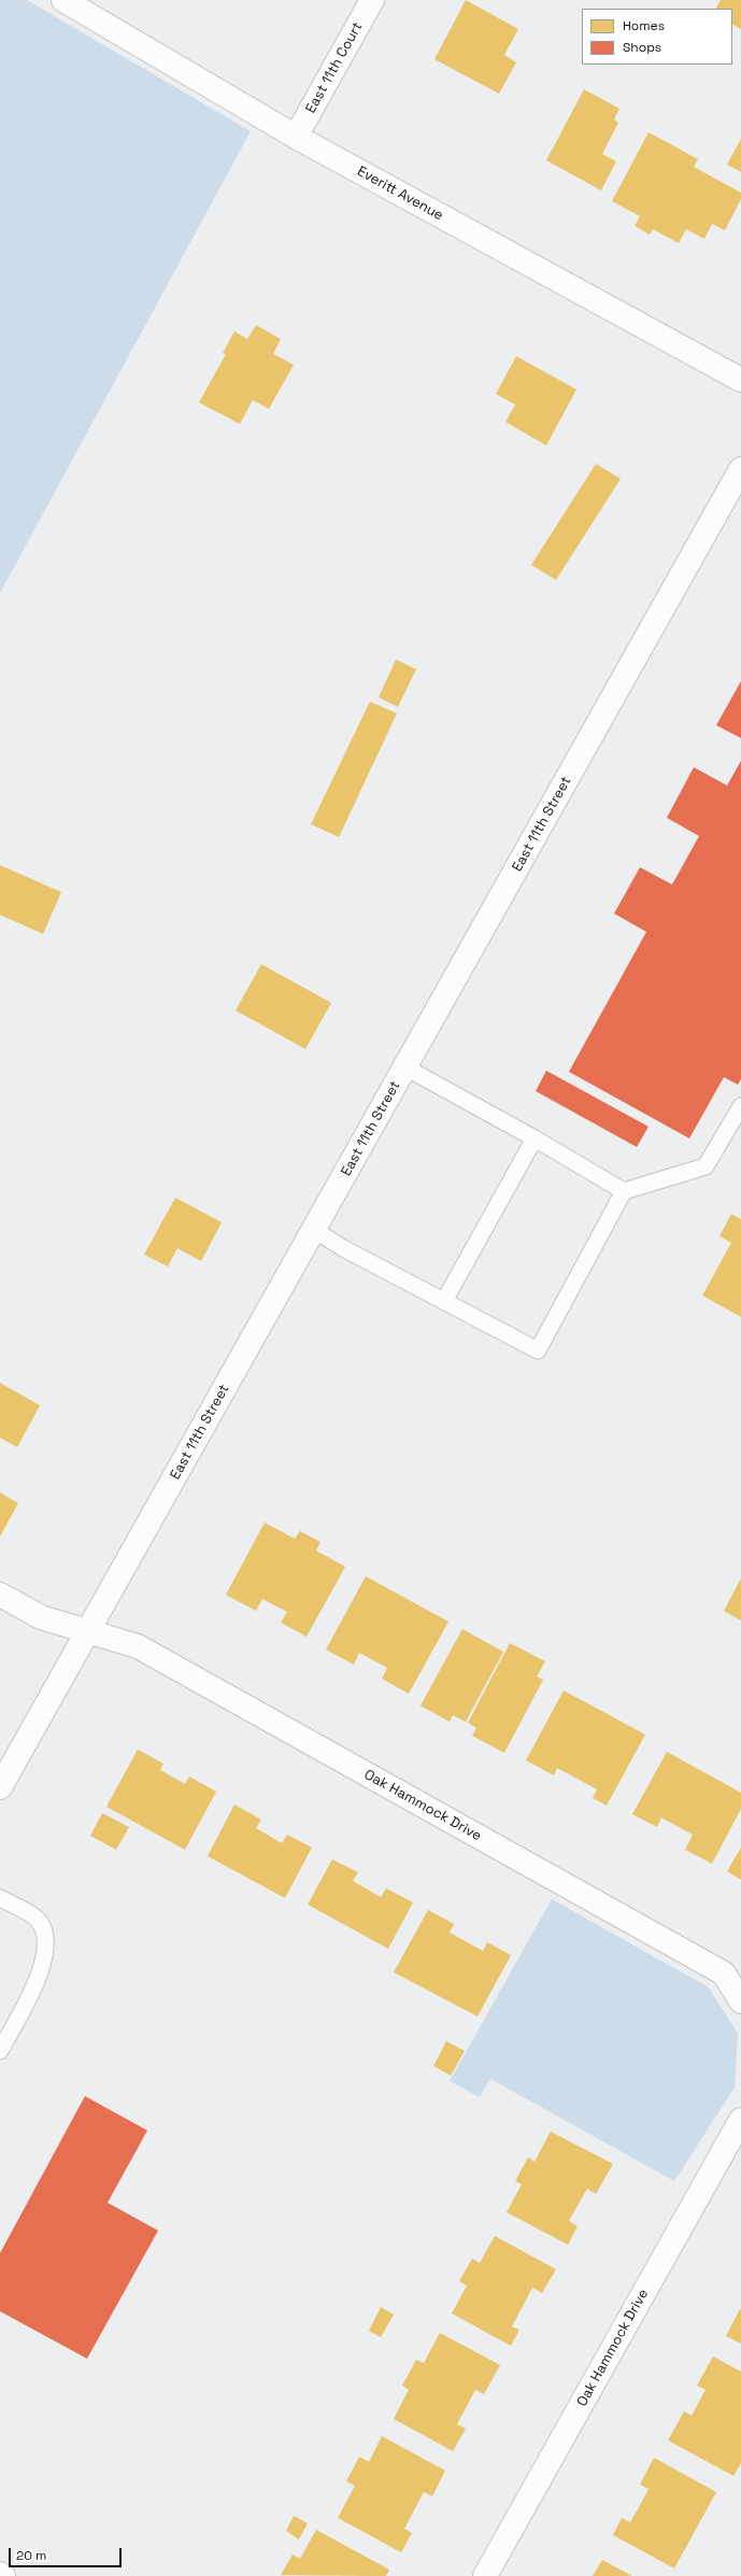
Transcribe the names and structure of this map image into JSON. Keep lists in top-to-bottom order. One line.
{"streets":{"street":["East 11th Court","Everitt Avenue","East 11th Street","Oak Hammock Drive"]},"crossings":[["East 11th Court","Everitt Avenue"],["East 11th Street","Oak Hammock Drive"]],"legend":["Homes","Shops"],"scale_bar":"20 m"}
